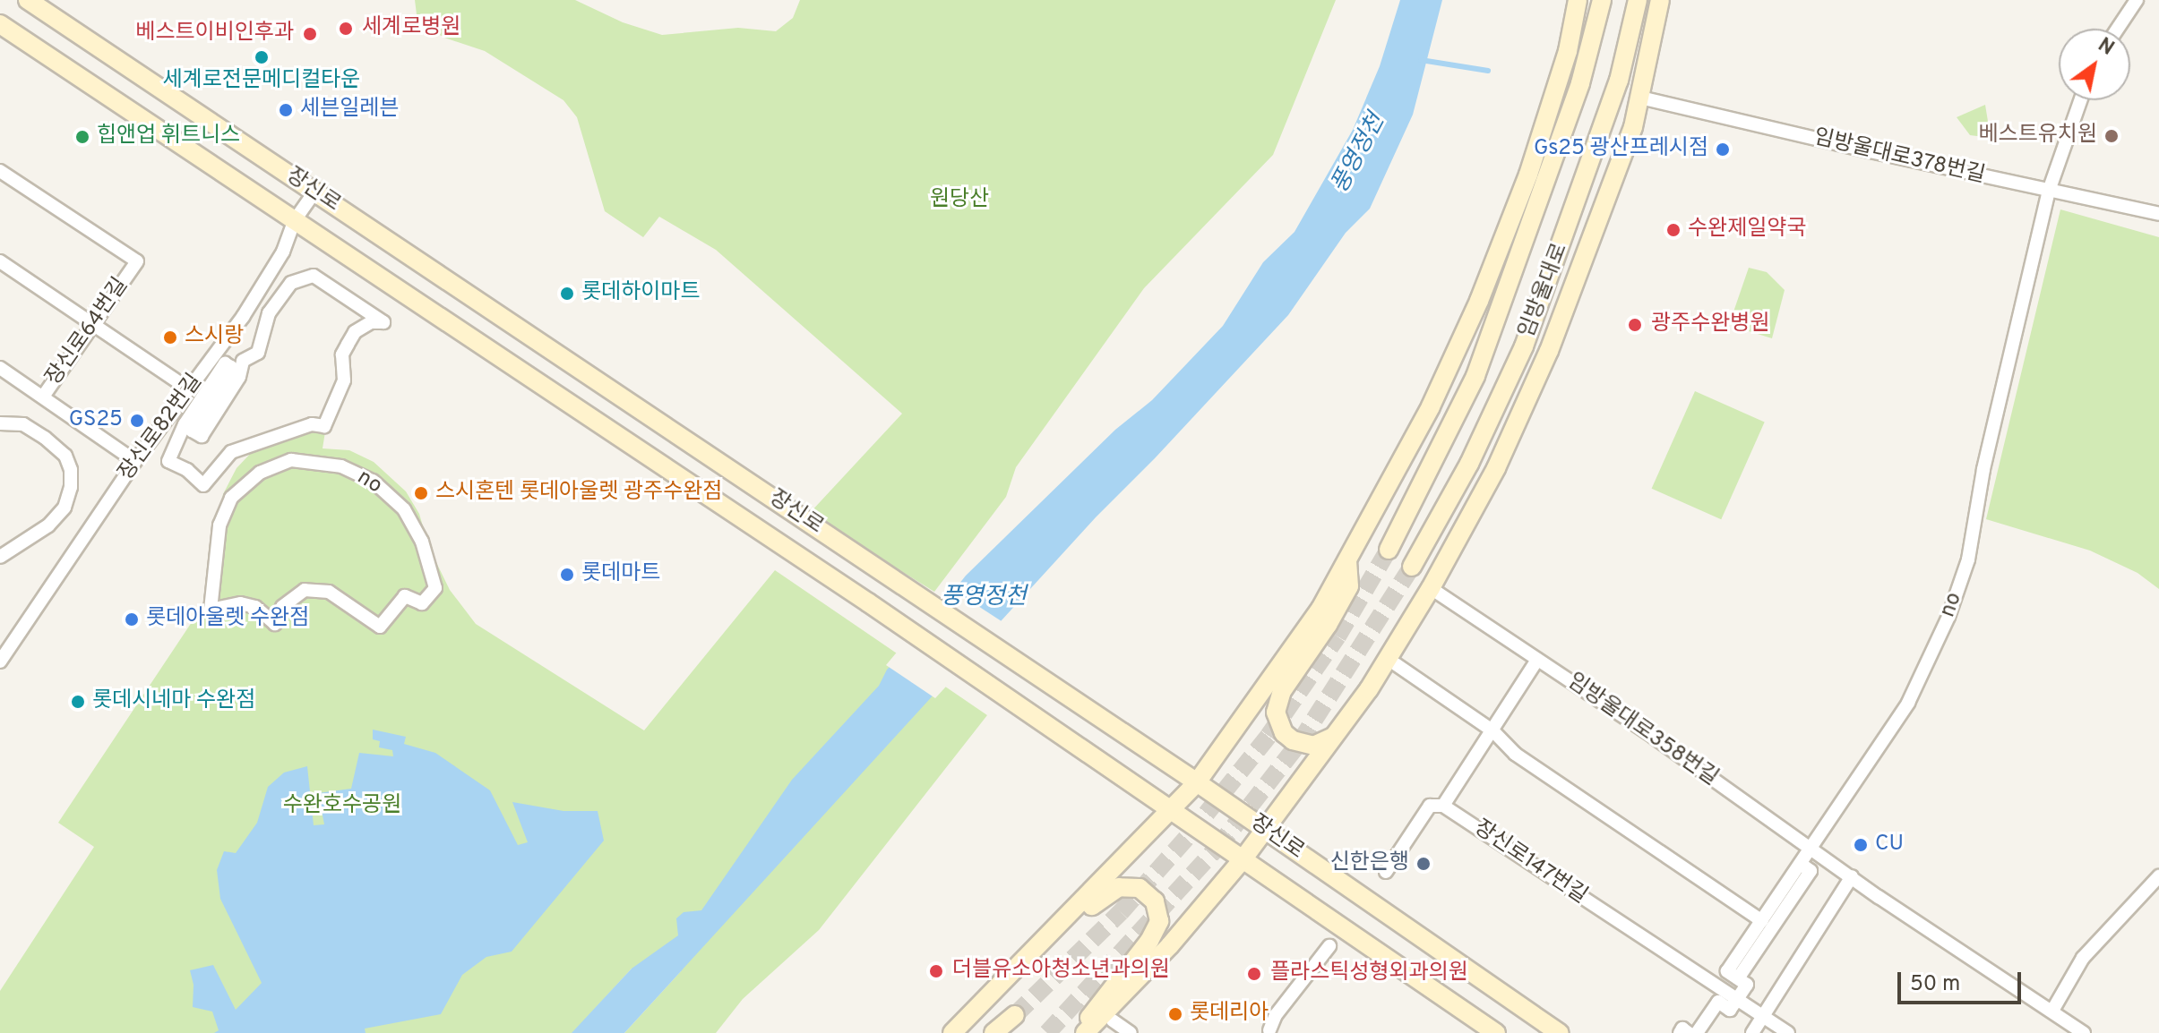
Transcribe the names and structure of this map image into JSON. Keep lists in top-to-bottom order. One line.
{"streets":{"main road":["장신로","임방울대로"],"street":["임방울대로378번길","장신로64번길","장신로82번길","no","임방울대로358번길","장신로147번길"]},"crossings":[["임방울대로378번길","no"],["장신로","장신로82번길"],["no","임방울대로358번길"],["no","장신로147번길"]],"water":["풍영정천"],"parks":["원당산","수완호수공원"],"places":["세계로병원","베스트이비인후과","세계로전문메디컬타운","세븐일레븐","베스트유치원","힙앤업 휘트니스","Gs25 광산프레시점","수완제일약국","롯데하이마트","광주수완병원","스시랑","GS25","스시혼텐 롯데아울렛 광주수완점","롯데마트","롯데아울렛 수완점","롯데시네마 수완점","CU","신한은행","더블유소아청소년과의원","플라스틱성형외과의원","롯데리아"],"scale_bar":"50 m","north":"top right"}
